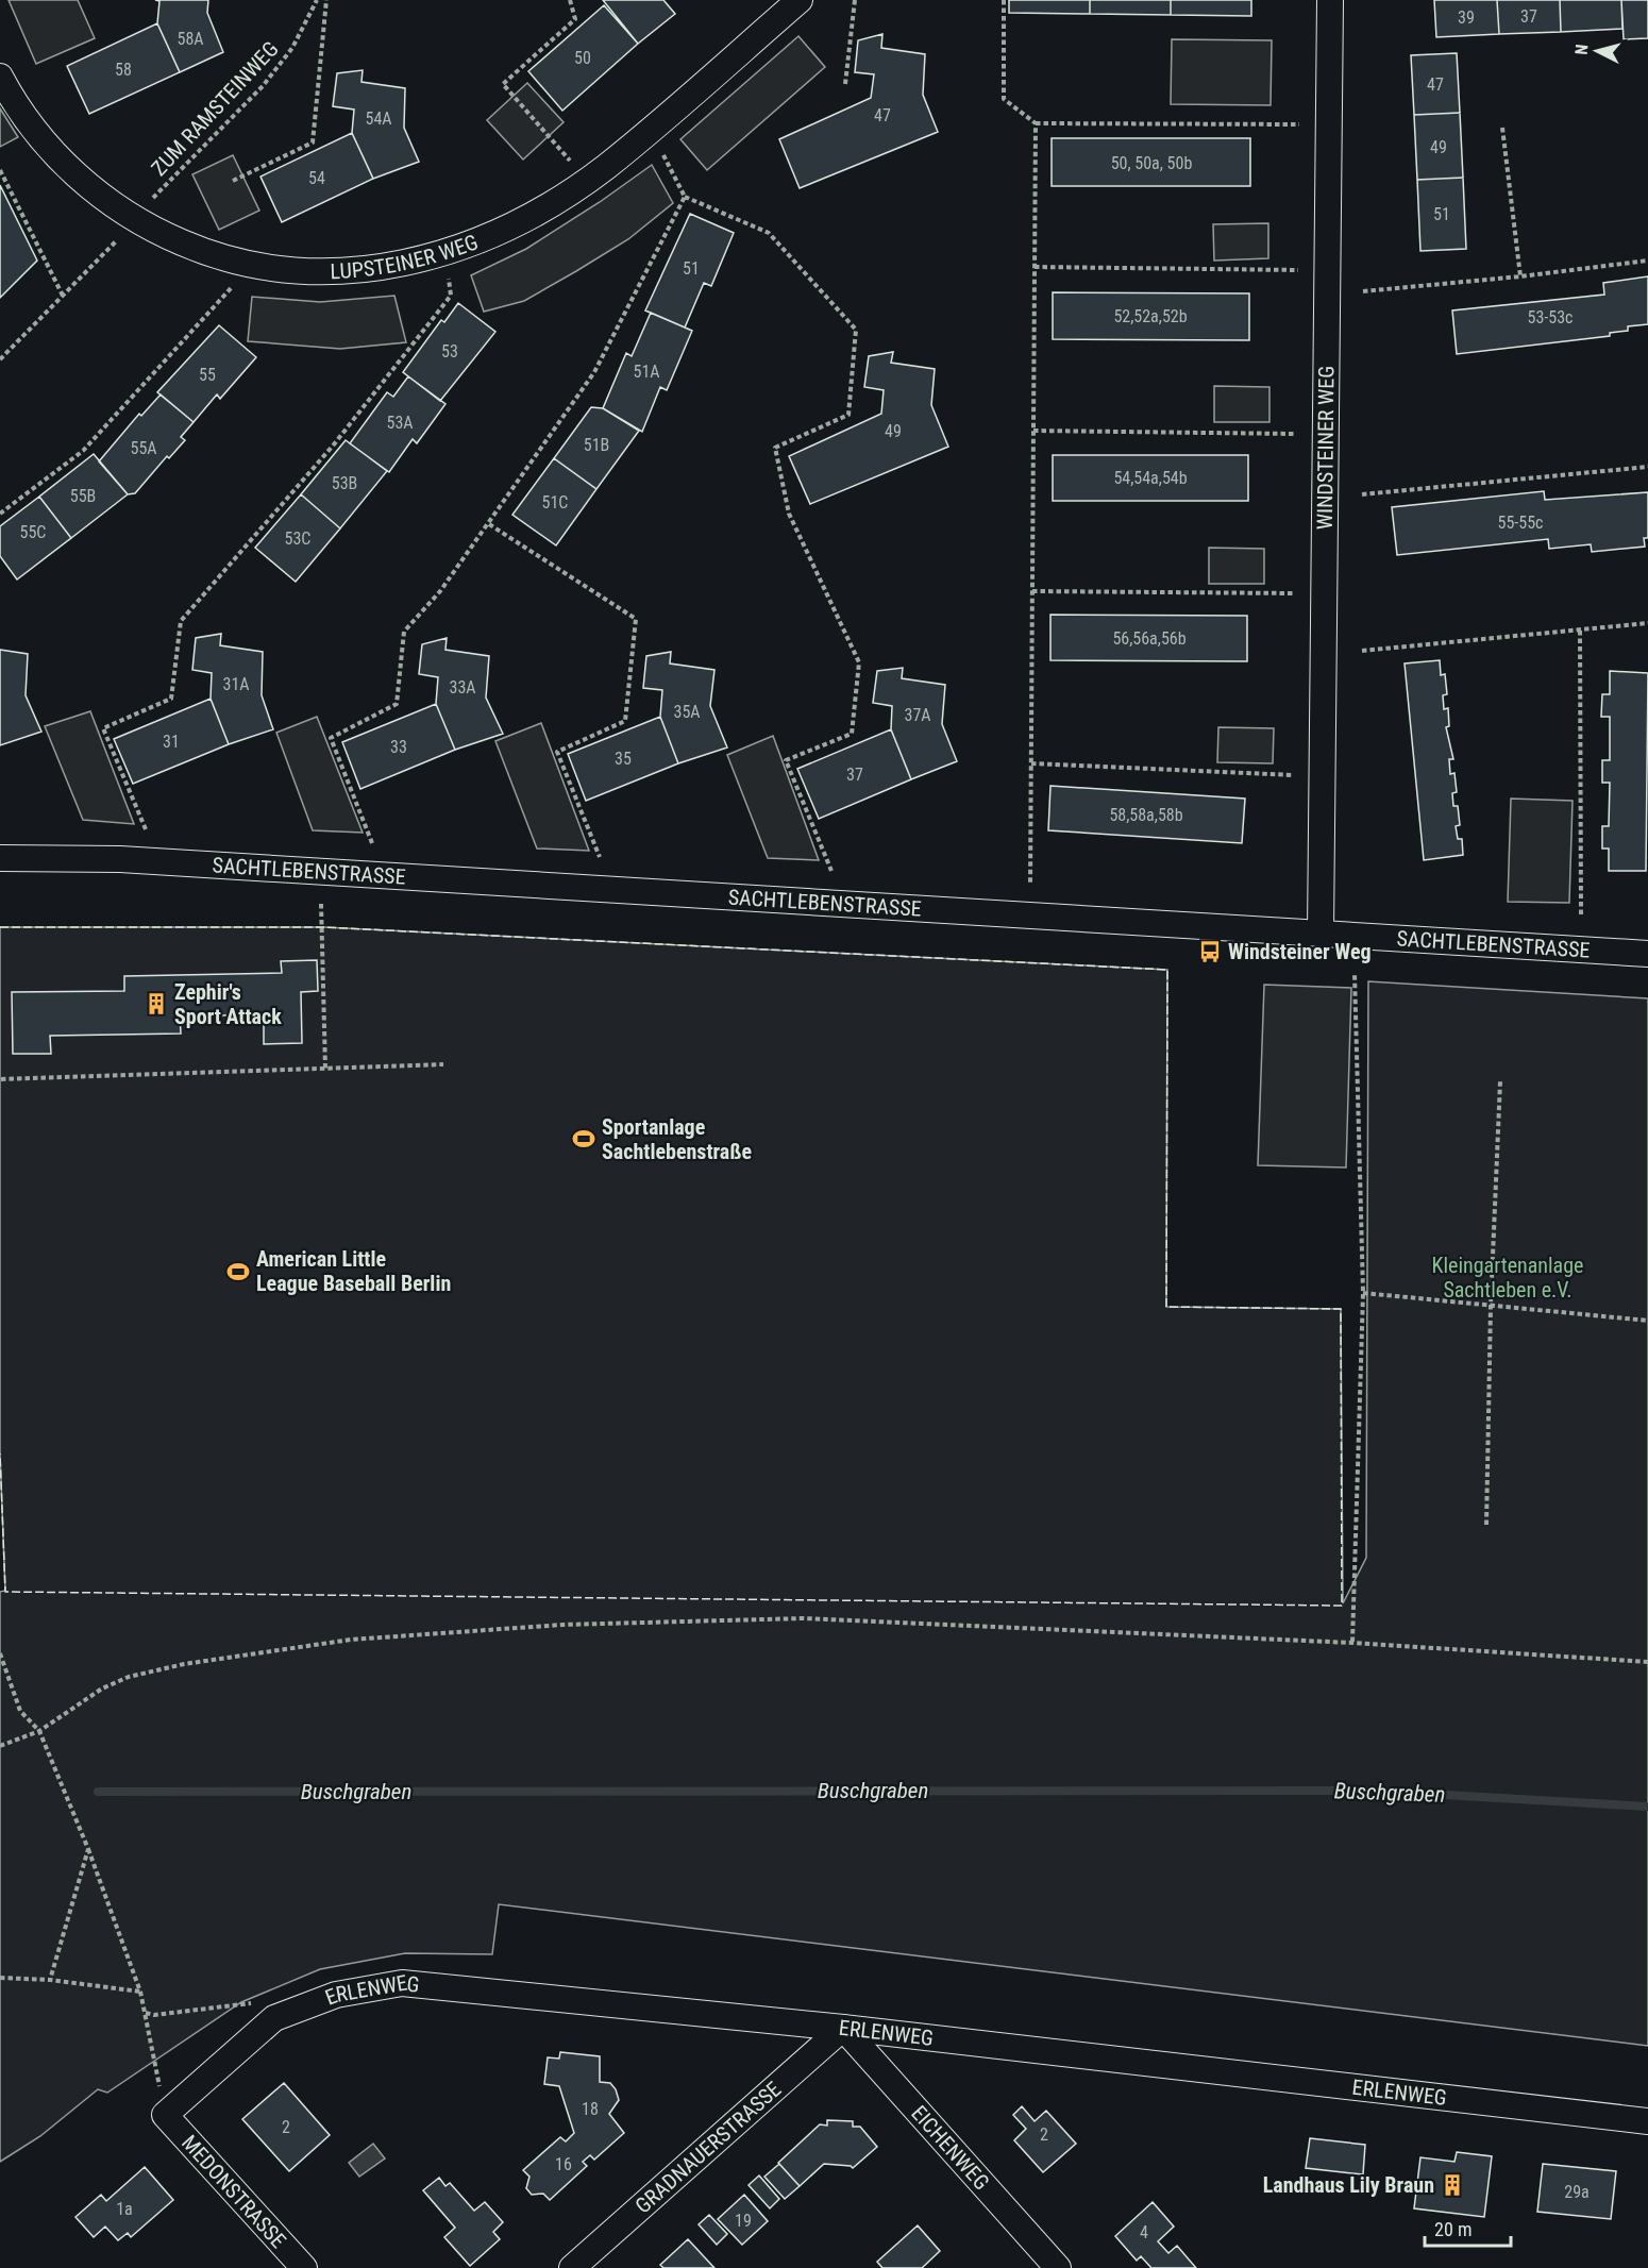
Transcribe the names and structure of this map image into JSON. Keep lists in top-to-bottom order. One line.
{"streets":{"street":["LUPSTEINER WEG","WINDSTEINER WEG","SACHTLEBENSTRASSE","ERLENWEG","GRADNAUERSTRASSE","EICHENWEG","MEDONSTRASSE"],"path":["ZUM RAMSTEINWEG"]},"crossings":[["WINDSTEINER WEG","SACHTLEBENSTRASSE"],["ERLENWEG","GRADNAUERSTRASSE"],["ERLENWEG","EICHENWEG"],["ERLENWEG","MEDONSTRASSE"],["GRADNAUERSTRASSE","EICHENWEG"]],"water":["Buschgraben"],"parks":["Kleingartenanlage Sachtleben e.V."],"places":{"bus stop":["Windsteiner Weg"],"building":["Zephir's Sport Attack","Landhaus Lily Braun"],"sports":["Sportanlage Sachtlebenstraße","American Little League Baseball Berlin"]},"house_numbers":["37","39","58A","50","58","47","47","54A","49","50, 50a, 50b","54","51","51","52,52a,52b","53-53c","53","51A","55","53A","49","51B","55A","54,54a,54b","53B","55B","51C","55-55c","55C","53C","56,56a,56b","31A","33A","35A","37A","31","33","35","37","58,58a,58b","18","2","2","16","29a","1a","19","4"],"scale_bar":"20 m","north":"left"}
